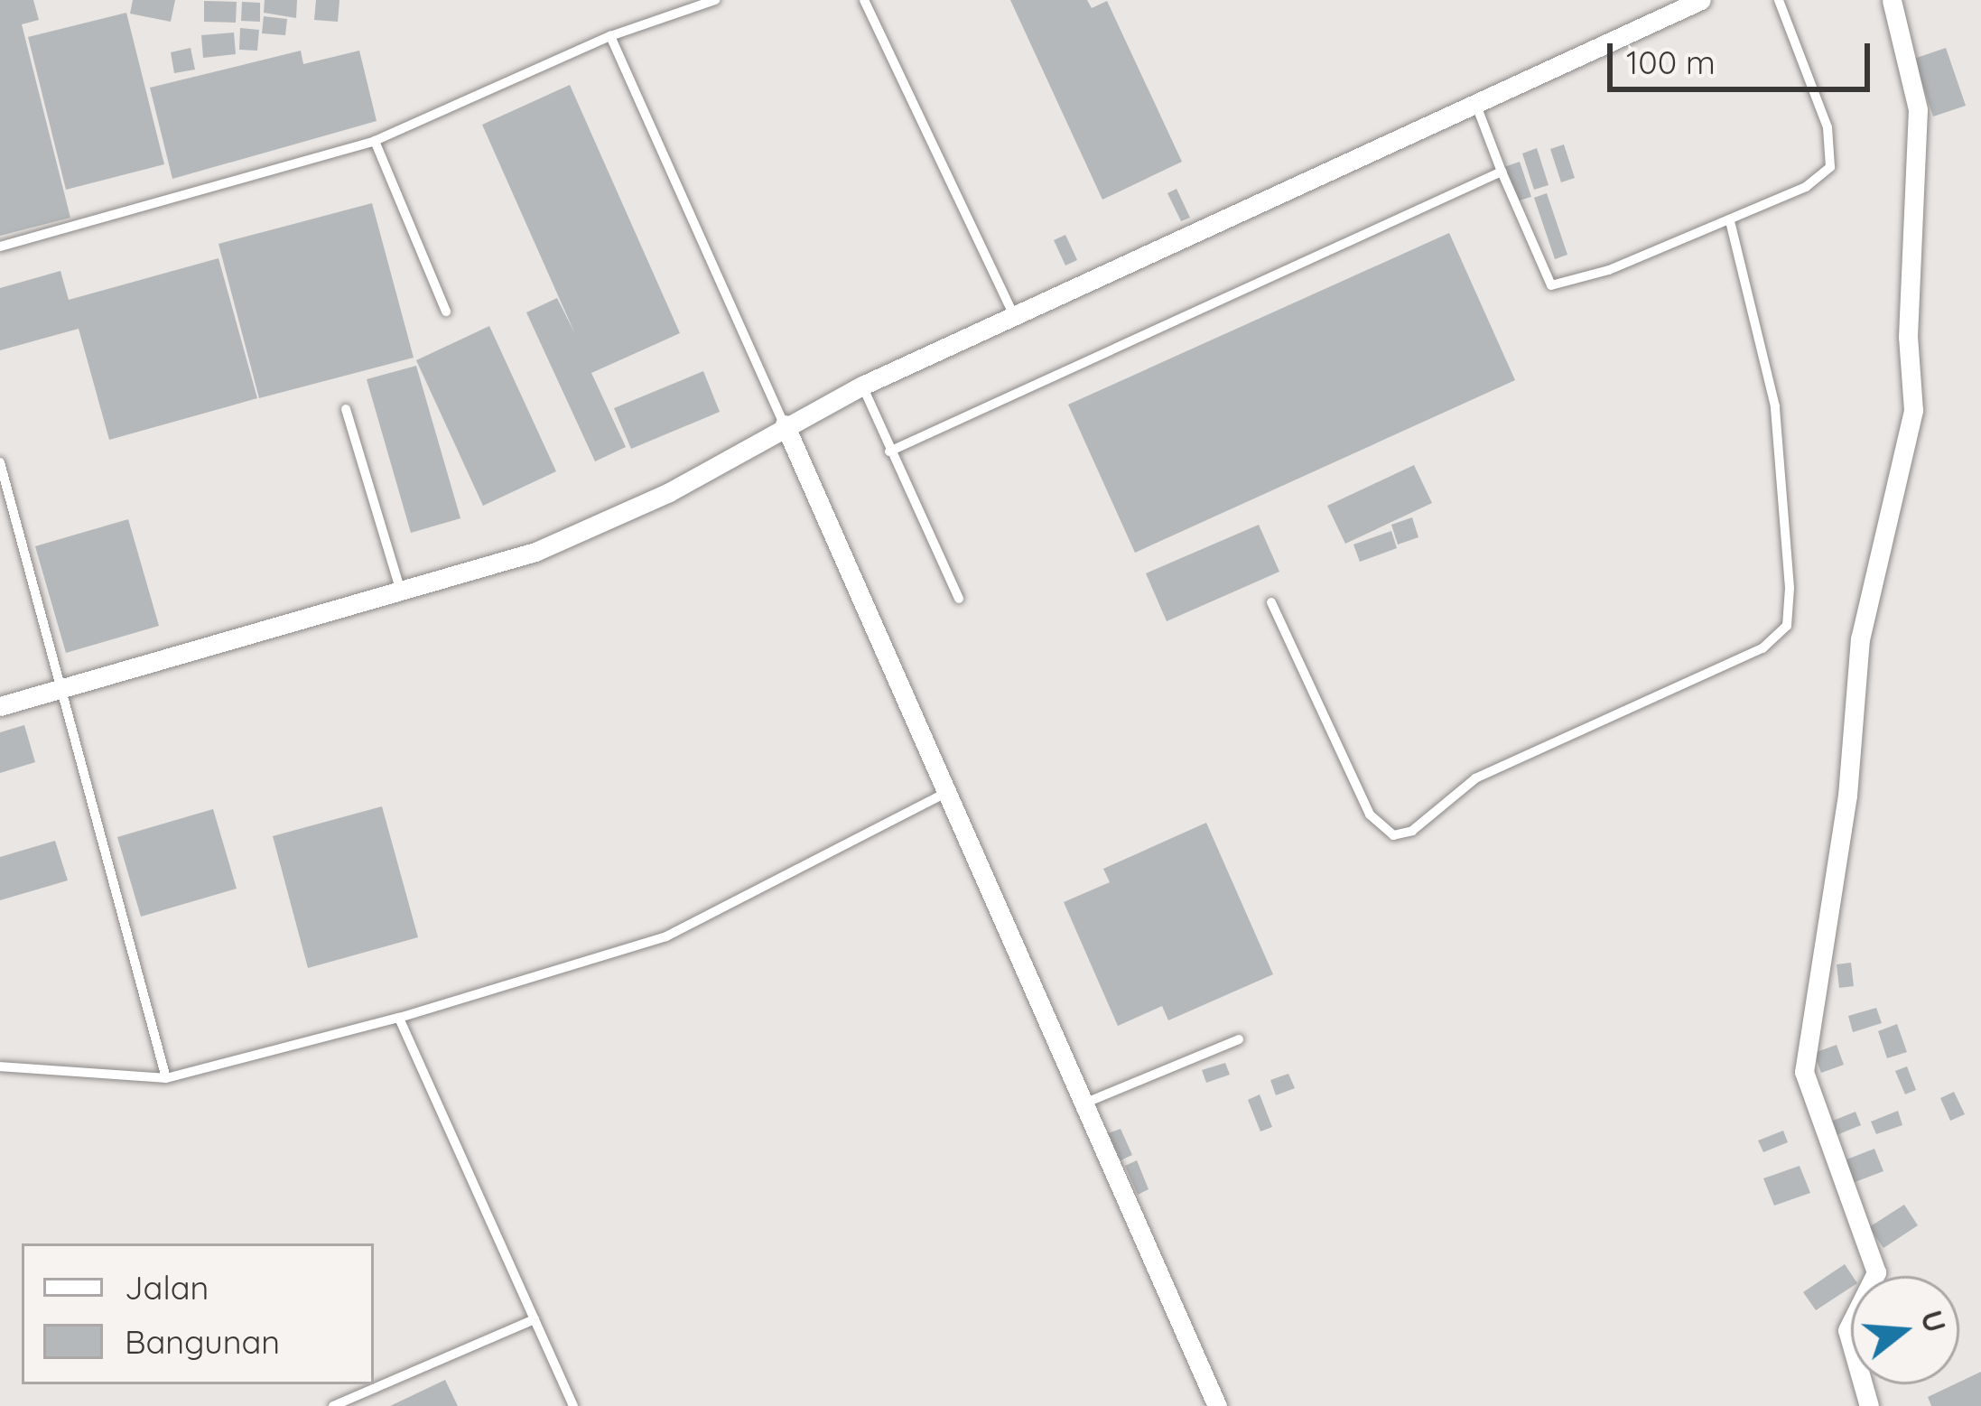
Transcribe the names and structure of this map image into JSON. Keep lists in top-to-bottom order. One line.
{"legend":["Jalan","Bangunan"],"scale_bar":"100 m","north":"right"}
